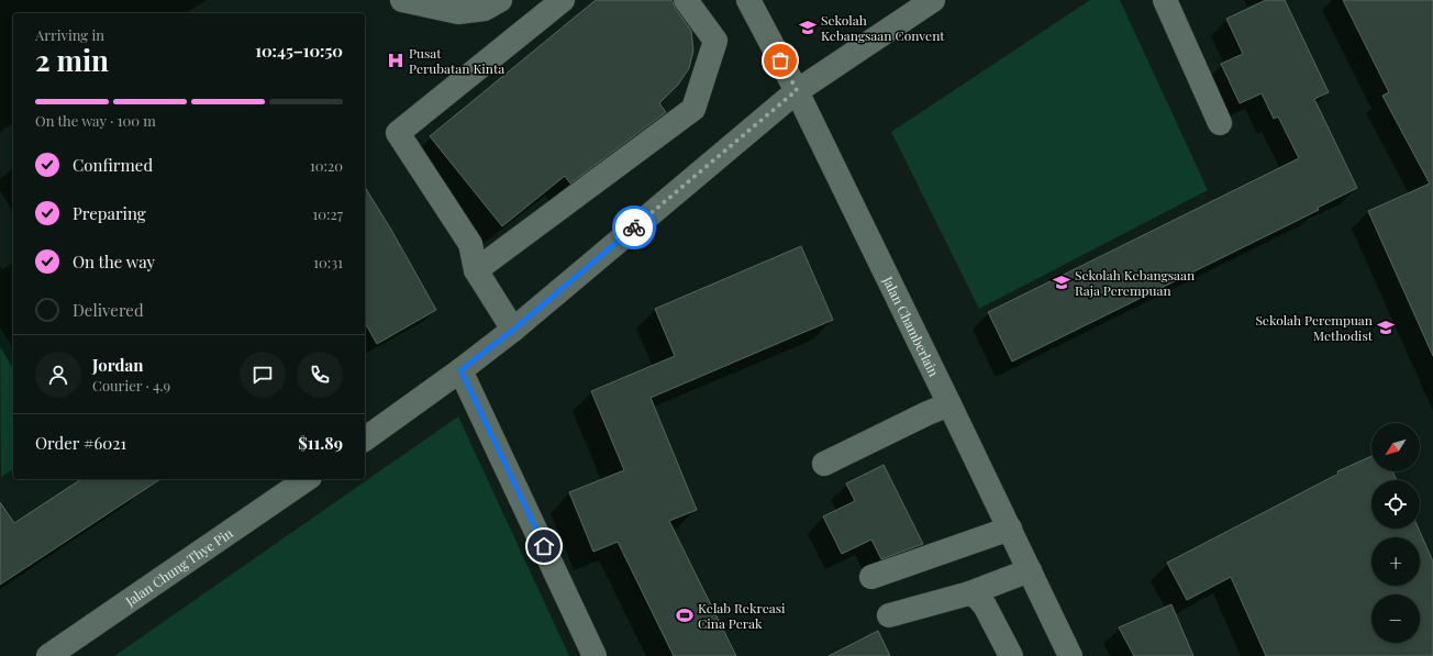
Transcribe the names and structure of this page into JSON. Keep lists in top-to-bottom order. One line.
{"streets":{"street":["Jalan Chamberlain","Jalan Chung Thye Pin"]},"places":{"school or university":["Sekolah Kebangsaan Convent","Sekolah Kebangsaan Raja Perempuan","Sekolah Perempuan Methodist"],"hospital":["Pusat Perubatan Kinta"],"sports":["Kelab Rekreasi Cina Perak"]},"north":"bottom left","page":{"heading":["2 min","Arriving in","10:45–10:50"],"panel":["Jordan","Courier · 4.9","Order #6021","$11.89"],"bar":"On the way · 100 m","list":[["Confirmed","10:20"],["Preparing","10:27"],["On the way","10:31"],"Delivered"],"map_buttons":["+","−"]}}
